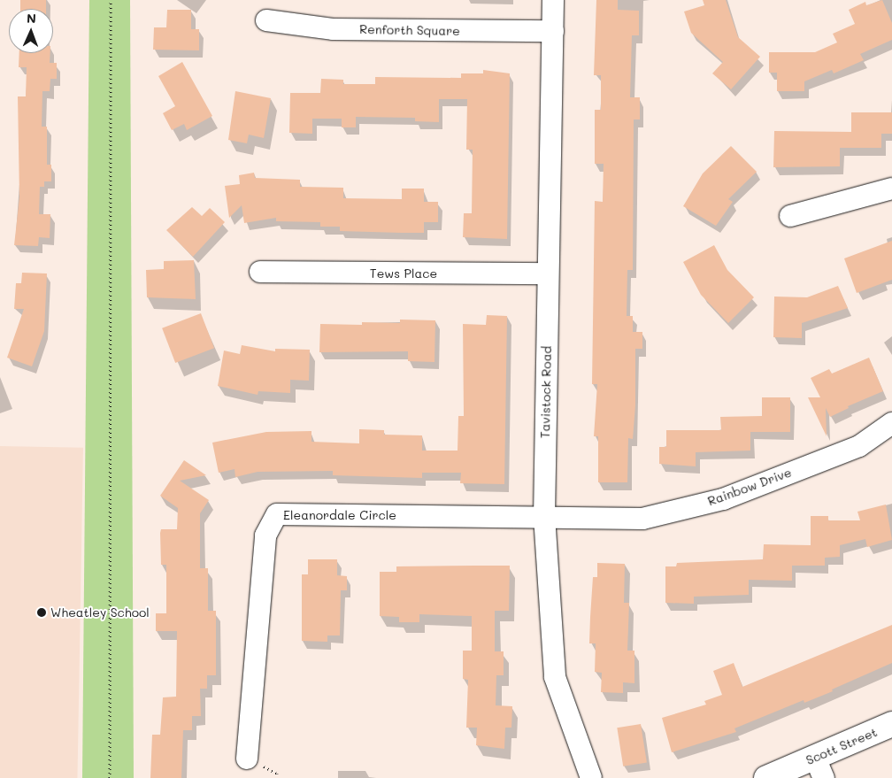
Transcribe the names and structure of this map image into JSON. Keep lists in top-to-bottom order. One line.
{"streets":{"main road":["Scott Street"],"street":["Renforth Square","Tews Place","Tavistock Road","Rainbow Drive","Eleanordale Circle"]},"crossings":[["Renforth Square","Tavistock Road"],["Tews Place","Tavistock Road"],["Tavistock Road","Rainbow Drive"],["Tavistock Road","Eleanordale Circle"],["Rainbow Drive","Eleanordale Circle"]],"places":["Wheatley School"],"north":"top"}
